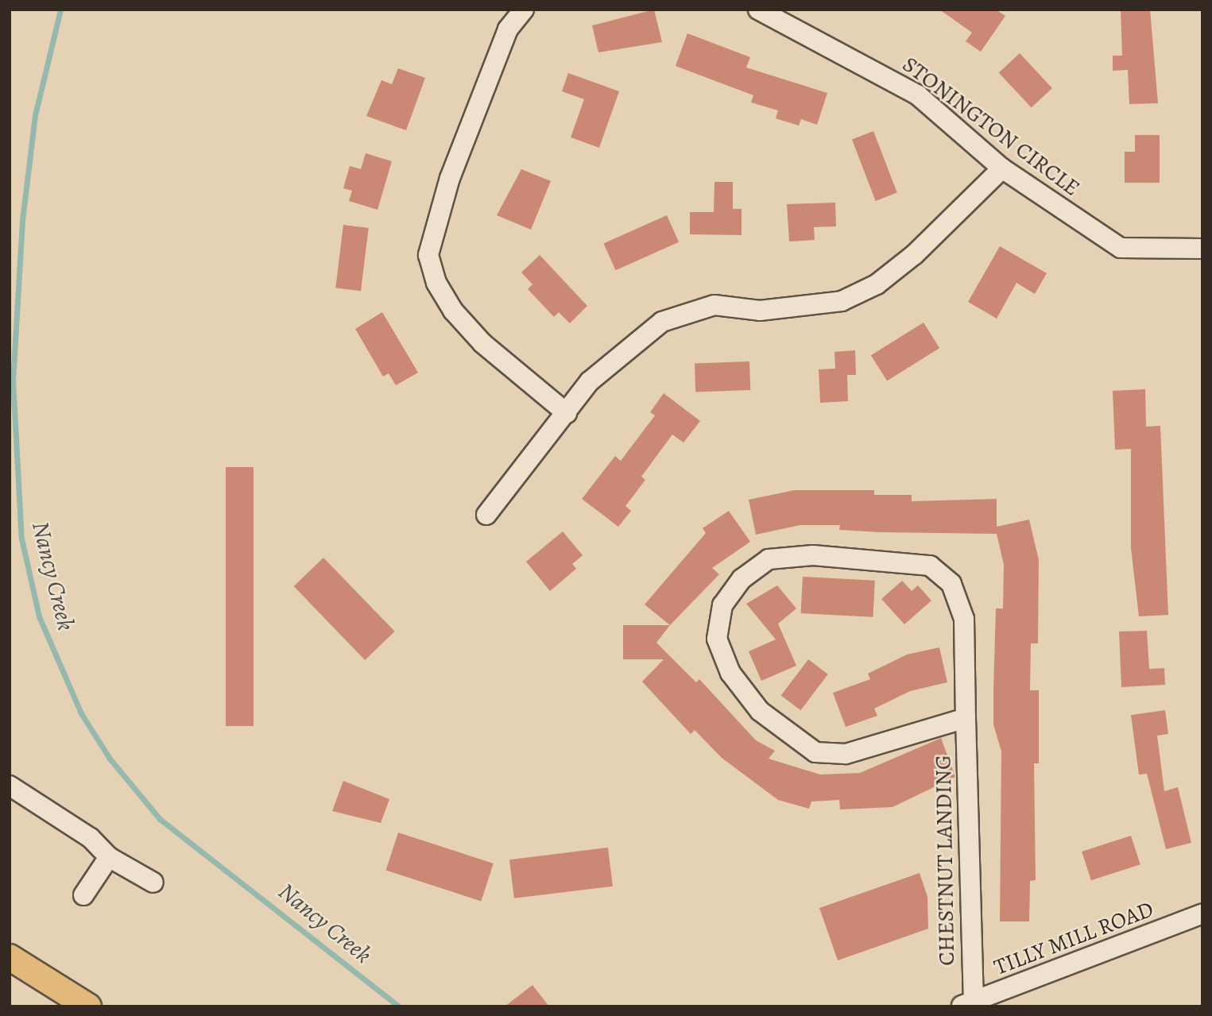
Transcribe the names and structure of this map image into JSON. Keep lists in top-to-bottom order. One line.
{"streets":{"street":["STONINGTON CIRCLE","CHESTNUT LANDING","TILLY MILL ROAD"]},"crossings":[["CHESTNUT LANDING","TILLY MILL ROAD"]],"water":["Nancy Creek"]}
